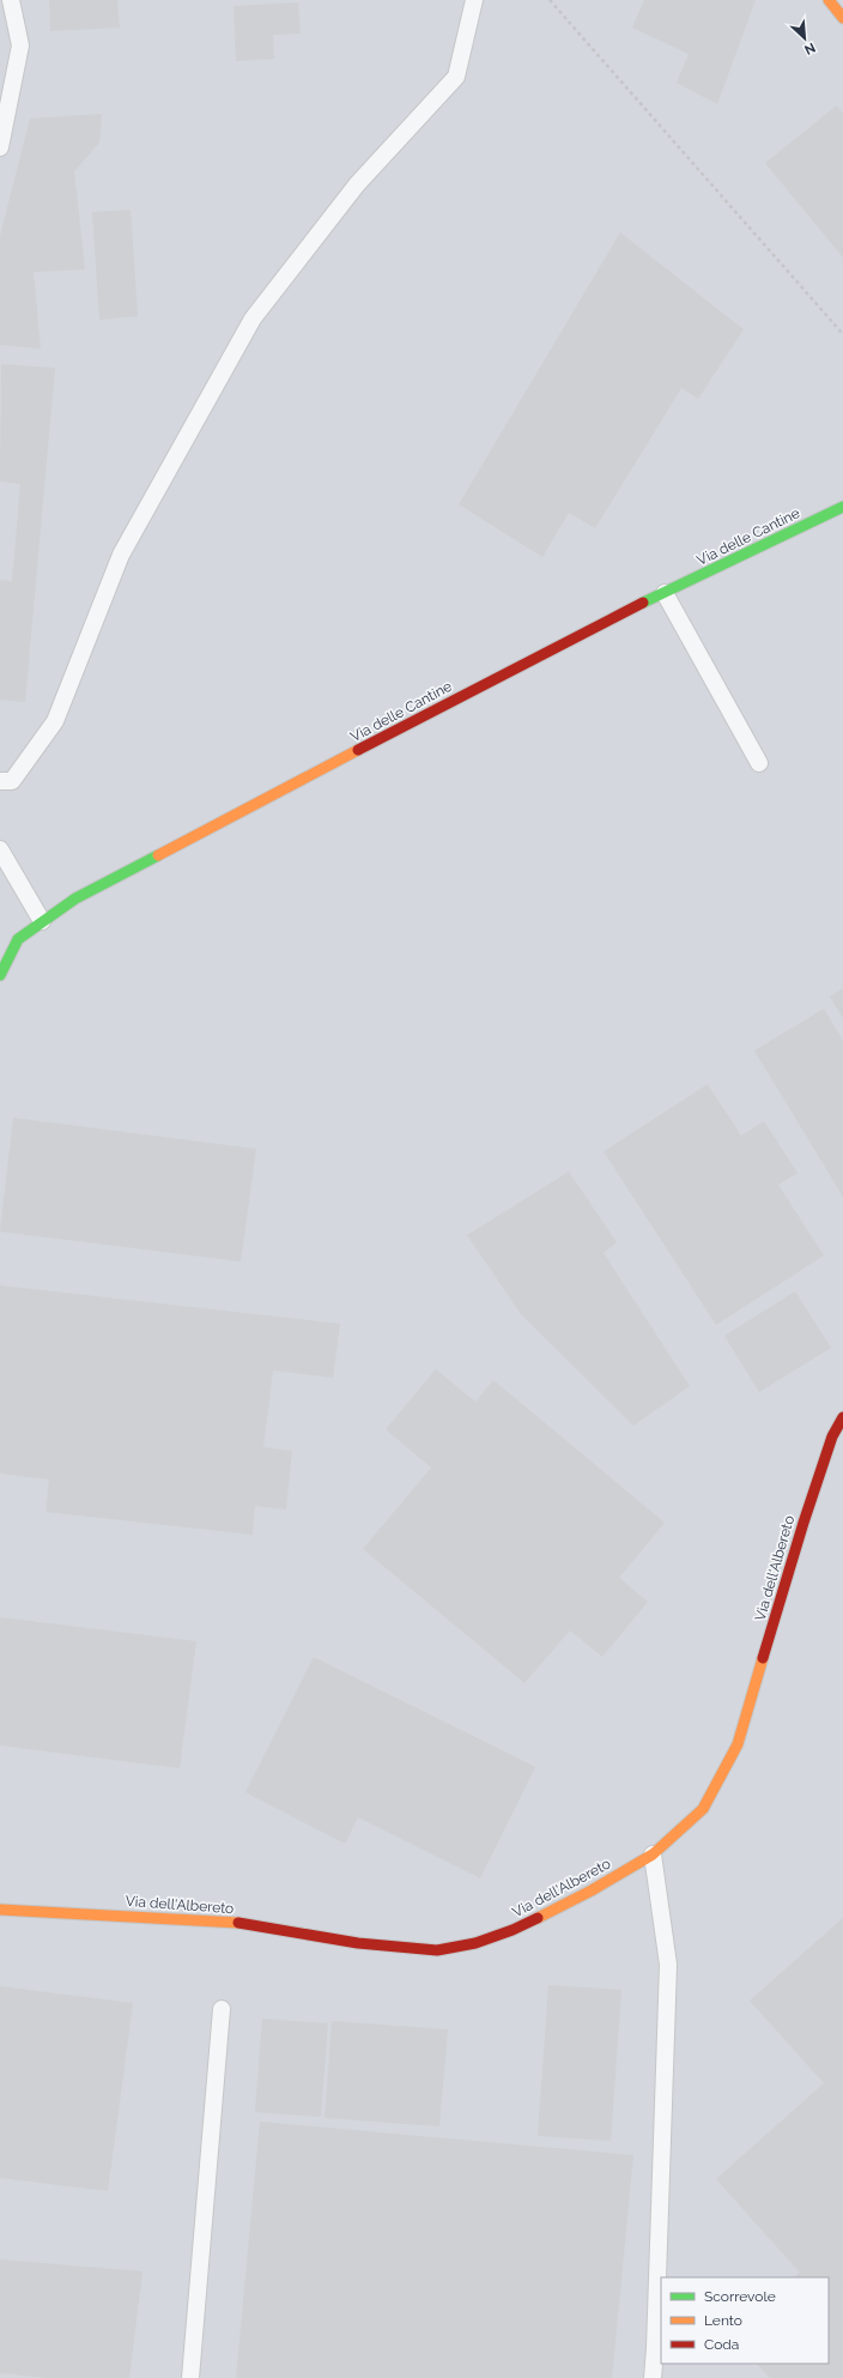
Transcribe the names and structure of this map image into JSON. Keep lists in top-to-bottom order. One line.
{"streets":{"street":["Via delle Cantine","Via dell'Albereto"]},"legend":["Scorrevole","Lento","Coda"],"north":"bottom right"}
